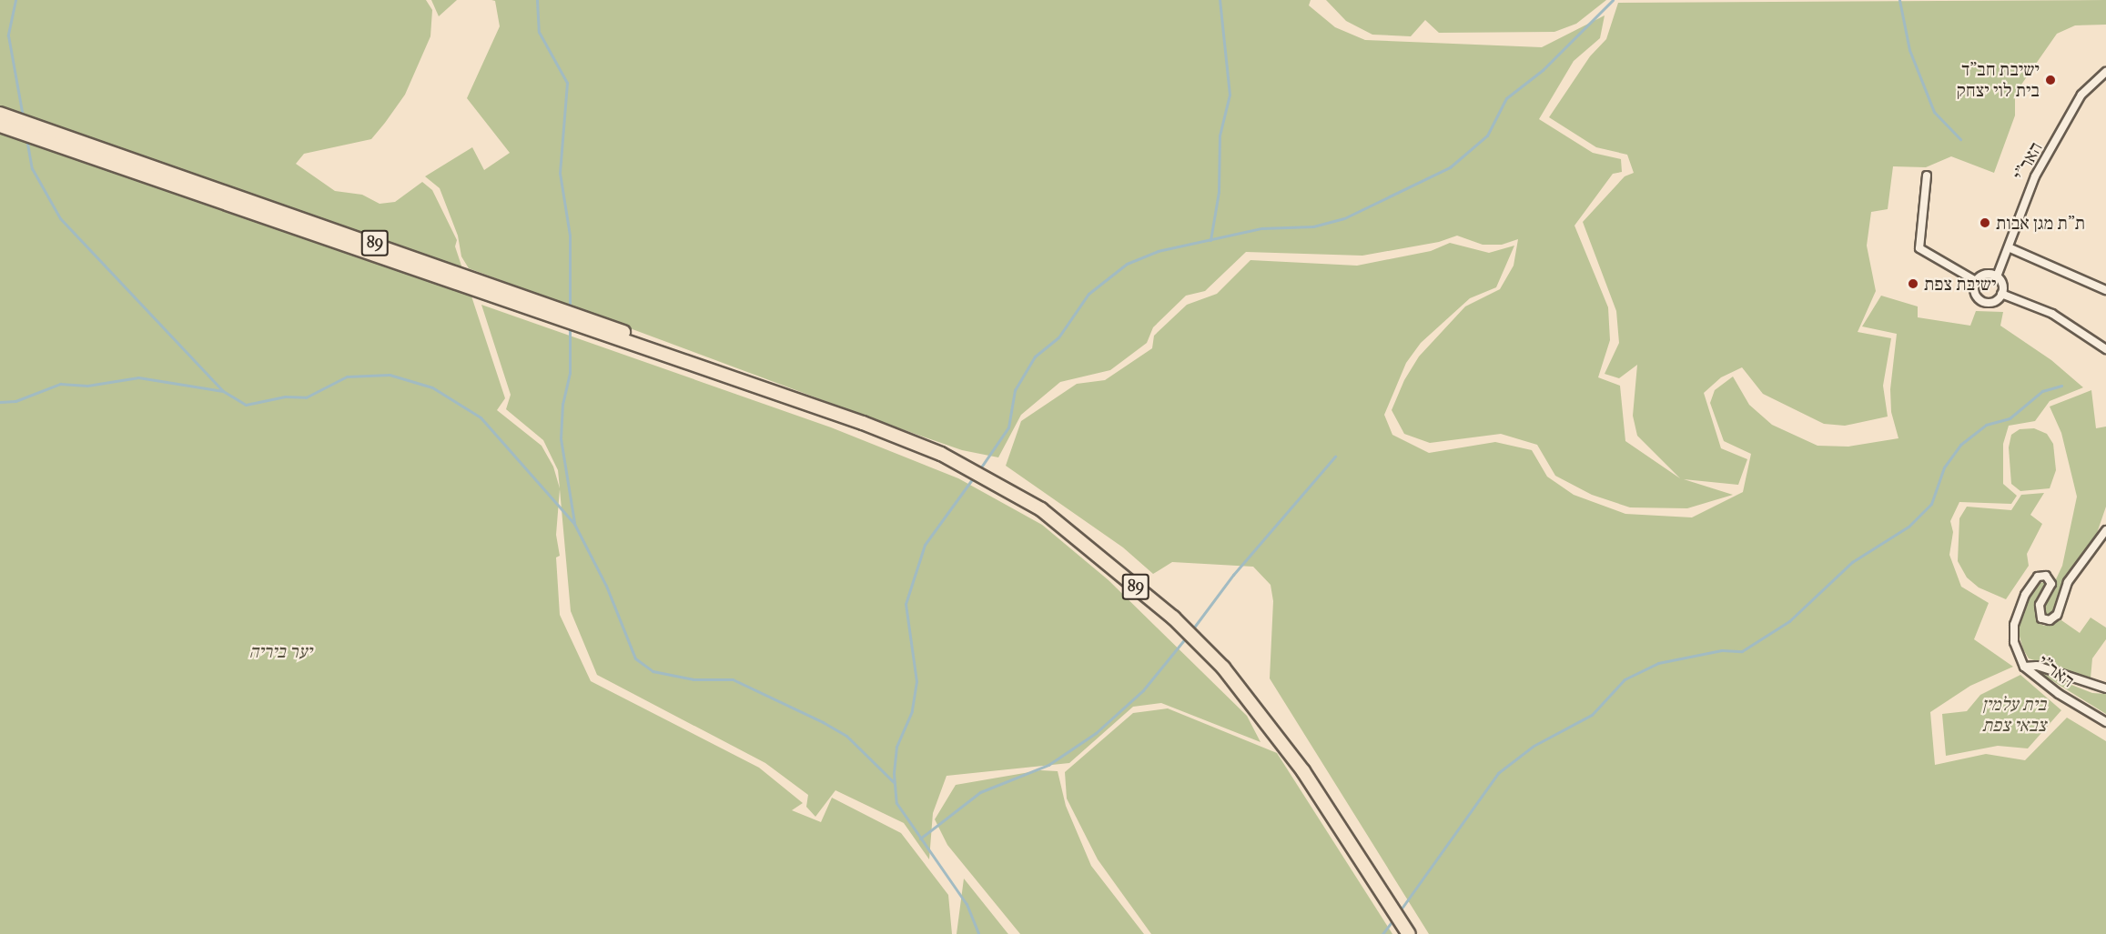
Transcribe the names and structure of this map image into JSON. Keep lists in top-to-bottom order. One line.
{"streets":{"highway":["89"],"street":["האר\"י"]},"parks":["יער ביריה","בית עלמין צבאי צפת"],"places":["ישיבת חב\"ד בית לוי יצחק","ת\"ת מגן אבות","ישיבת צפת"]}
